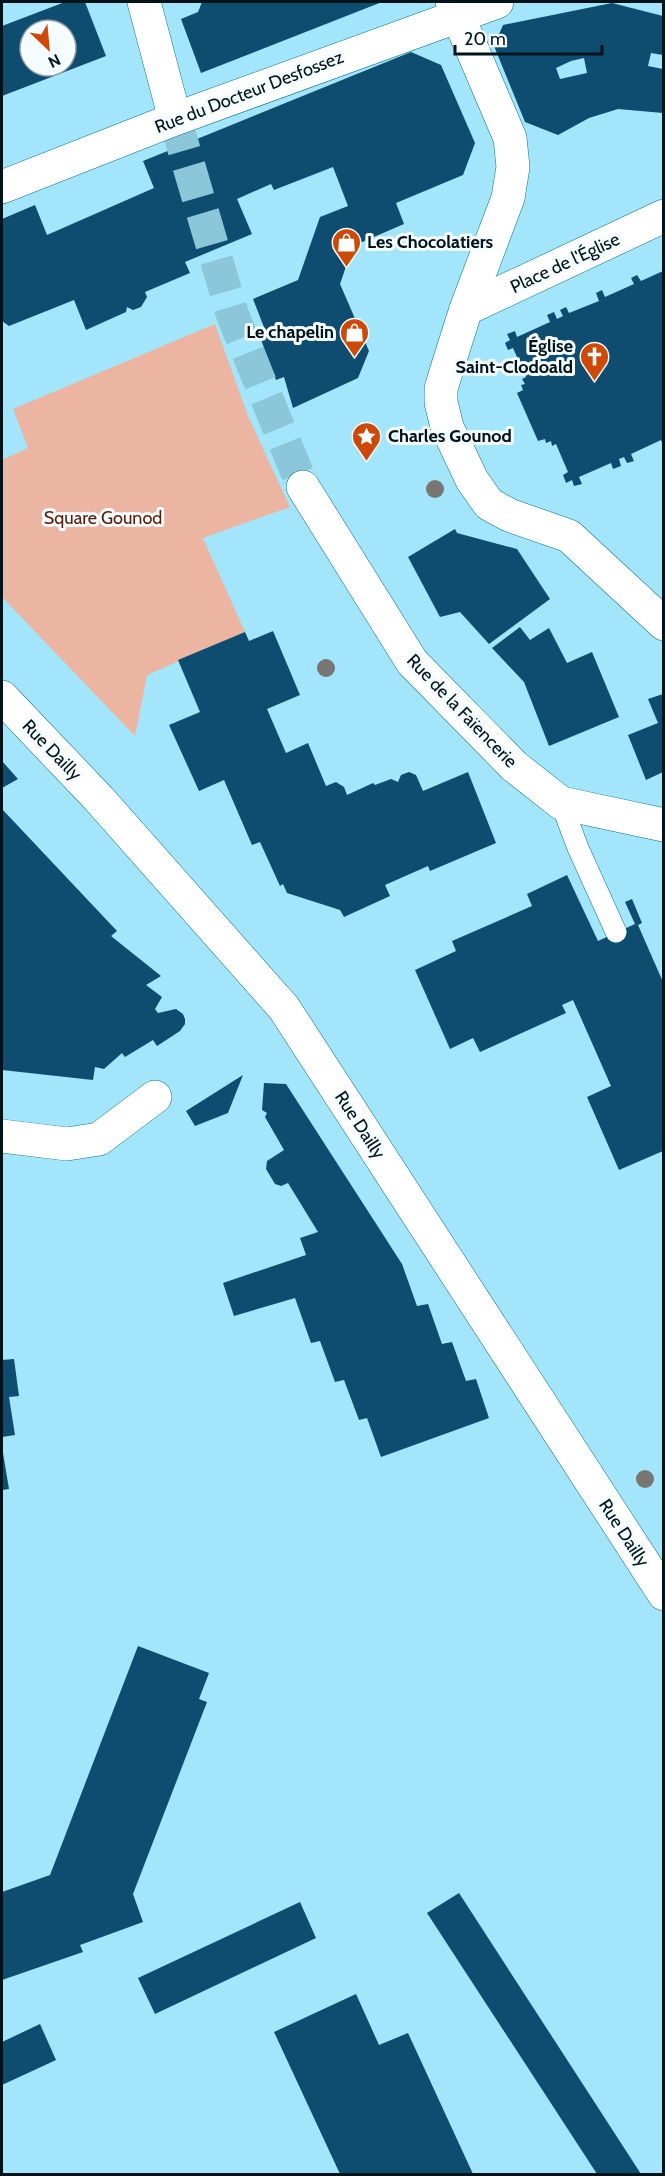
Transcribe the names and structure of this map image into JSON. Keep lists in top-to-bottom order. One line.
{"streets":{"street":["Rue du Docteur Desfossez","Place de l'Église","Rue de la Faïencerie","Rue Dailly"]},"parks":["Square Gounod"],"places":{"shop":["Les Chocolatiers","Le chapelin"],"church":["Église Saint-Clodoald"],"place":["Charles Gounod"]},"scale_bar":"20 m","north":"bottom right"}
